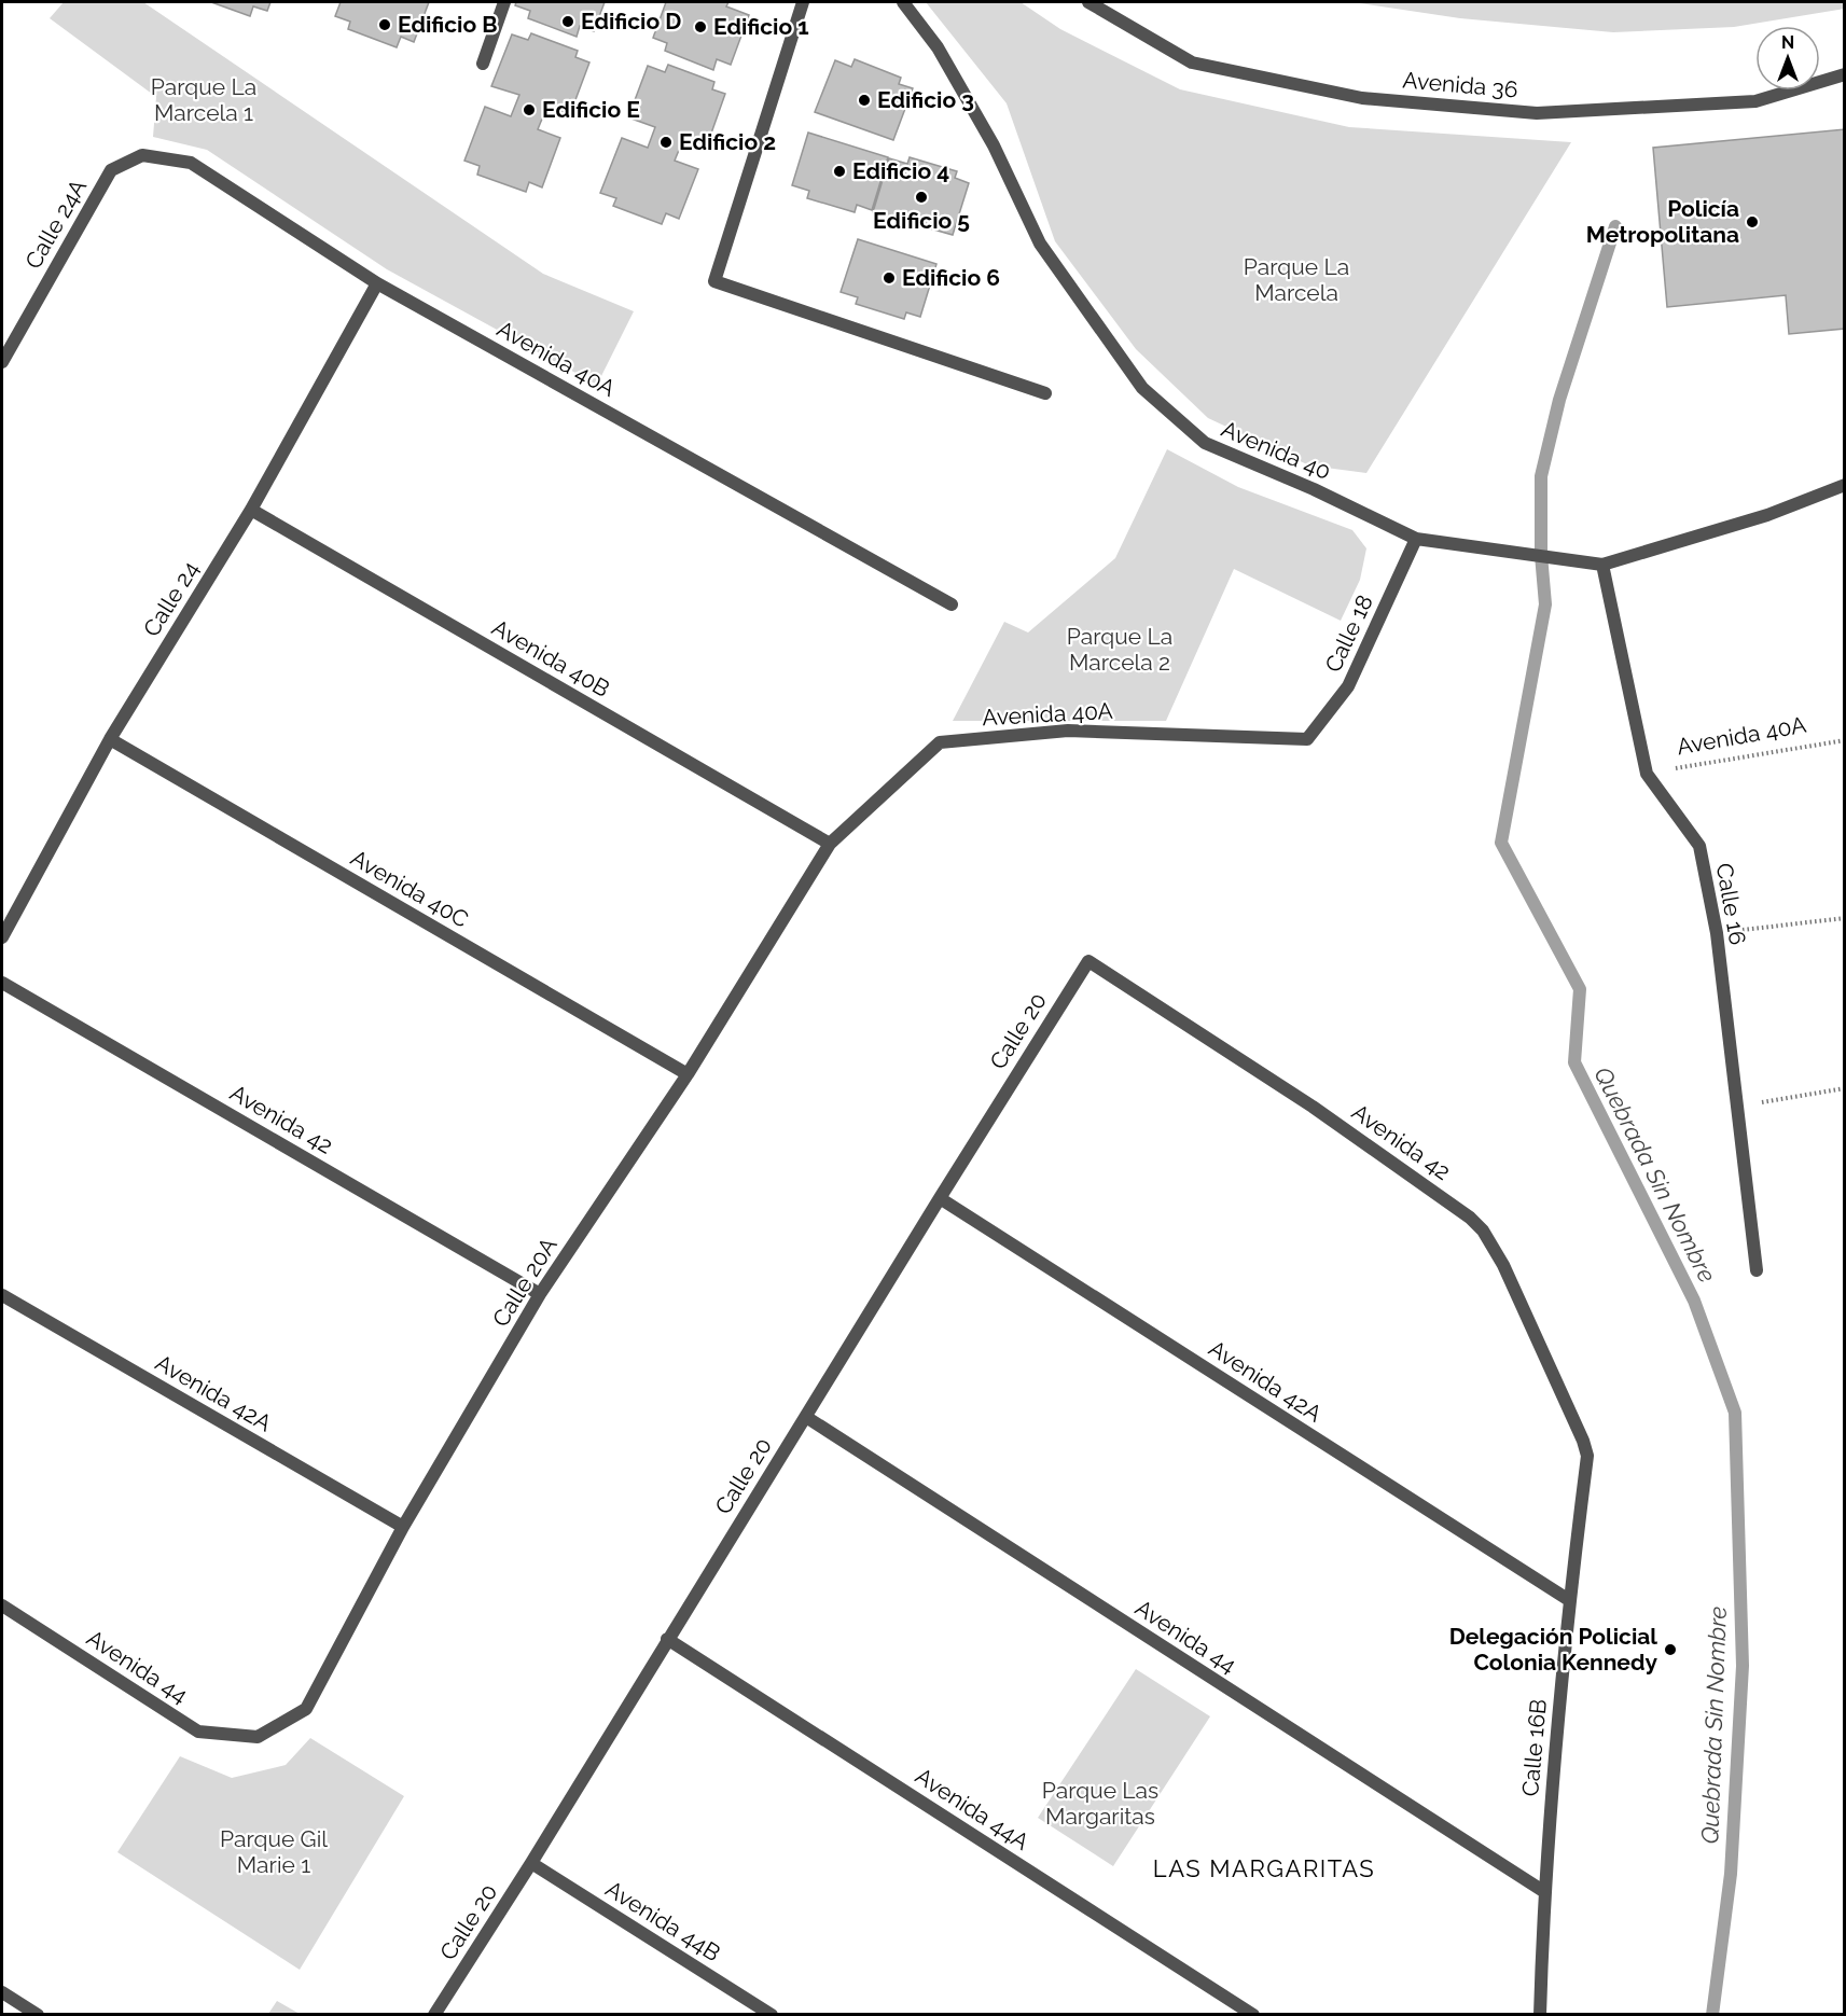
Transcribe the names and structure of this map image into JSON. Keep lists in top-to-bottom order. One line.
{"streets":{"street":["Avenida 36","Calle 24A","Avenida 40A","Avenida 40","Calle 24","Calle 18","Avenida 40B","Avenida 40C","Calle 16","Calle 20","Avenida 42","Calle 20A","Avenida 42A","Avenida 44","Calle 16B","Avenida 44A","Avenida 44B"]},"crossings":[["Calle 24A","Avenida 40A"],["Avenida 40A","Calle 24"],["Avenida 40A","Calle 18"],["Avenida 40A","Avenida 40B"],["Avenida 40A","Calle 16"],["Avenida 40A","Calle 20A"],["Avenida 40","Calle 18"],["Avenida 40","Calle 16"],["Calle 24","Avenida 40B"],["Calle 24","Avenida 40C"],["Avenida 40B","Calle 20A"],["Avenida 40C","Calle 20A"],["Calle 20","Avenida 42"],["Calle 20","Avenida 42A"],["Calle 20","Avenida 44"],["Calle 20","Avenida 44A"],["Calle 20","Avenida 44B"],["Avenida 42","Calle 20A"],["Avenida 42","Calle 16B"],["Calle 20A","Avenida 42A"],["Calle 20A","Avenida 44"],["Avenida 42A","Calle 16B"],["Avenida 44","Calle 16B"]],"districts":["LAS MARGARITAS"],"water":["Quebrada Sin Nombre"],"parks":["Parque La Marcela 1","Parque La Marcela","Parque La Marcela 2","Parque Las Margaritas","Parque Gil Marie 1"],"places":["Edificio D","Edificio B","Edificio 1","Edificio 3","Edificio E","Edificio 2","Edificio 4","Edificio 5","Policía Metropolitana","Edificio 6","Delegación Policial Colonia Kennedy"],"north":"top"}
